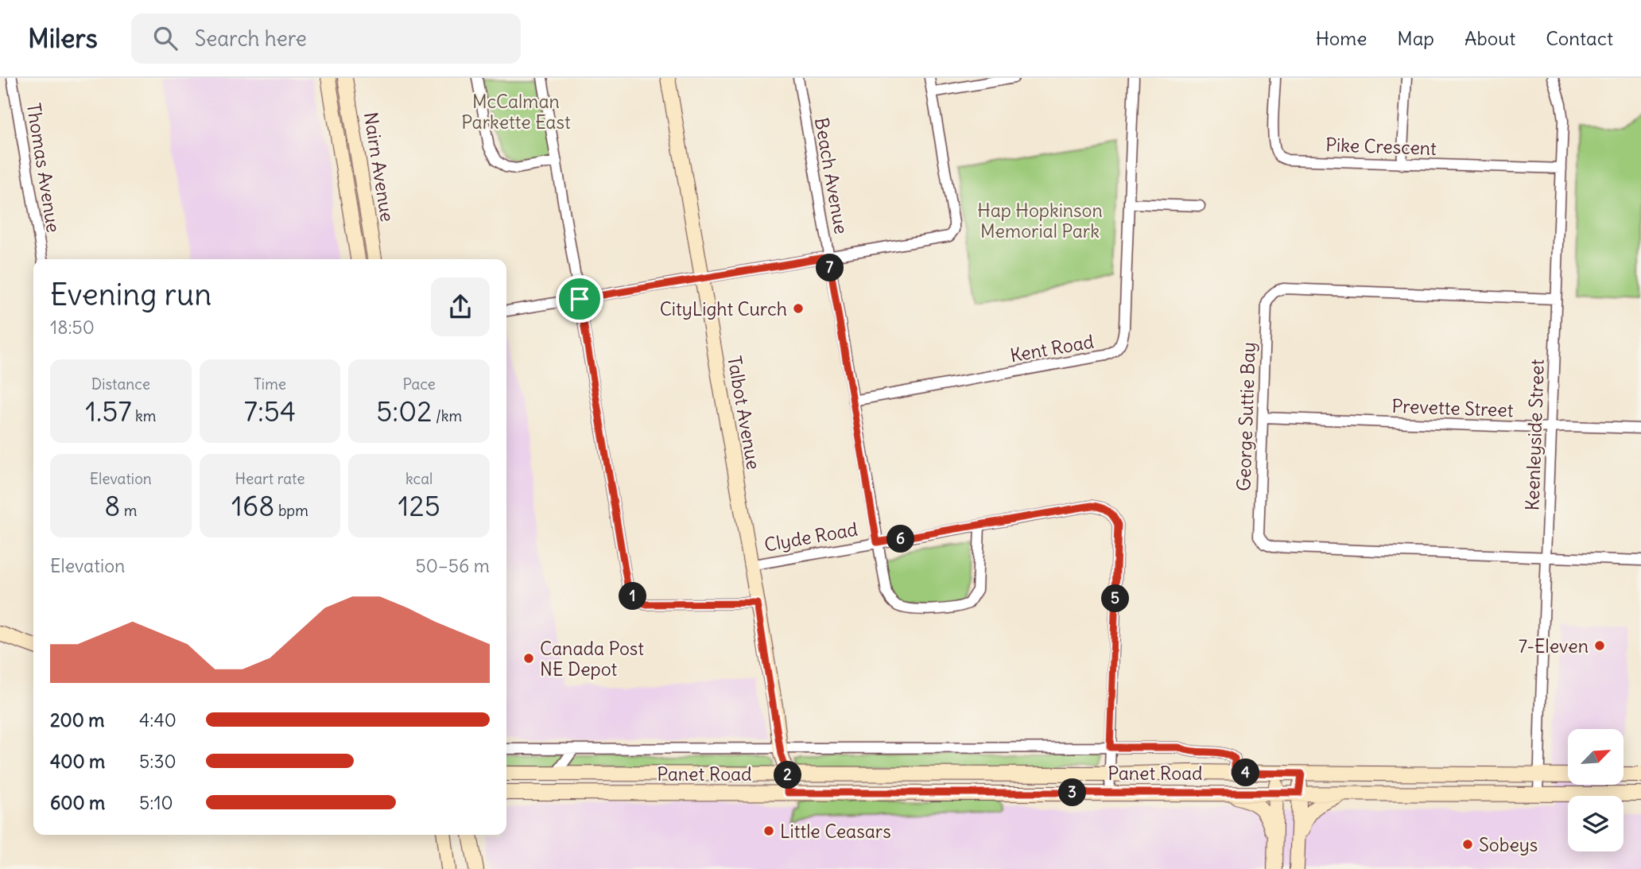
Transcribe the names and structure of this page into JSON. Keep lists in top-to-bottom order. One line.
{"streets":{"street":["Pike Crescent","Nairn Avenue","Thomas Avenue","Beach Avenue","Kent Road","Prevette Street","Talbot Avenue","George Suttie Bay","Keenleyside Street","Clyde Road","Panet Road"]},"crossings":[["Pike Crescent","Keenleyside Street"],["Beach Avenue","Kent Road"],["Beach Avenue","Clyde Road"],["Prevette Street","George Suttie Bay"],["Prevette Street","Keenleyside Street"],["Talbot Avenue","Clyde Road"],["Talbot Avenue","Panet Road"],["George Suttie Bay","Keenleyside Street"],["Keenleyside Street","Panet Road"],["Clyde Road","Panet Road"]],"parks":["McCalman Parkette East","Hap Hopkinson Memorial Park"],"places":["CityLight Curch","7-Eleven","Canada Post NE Depot","Little Ceasars","Sobeys"],"north":"top right","page":{"header":"Milers","search":"Search here","nav":["Home","Map","About","Contact"],"pins":["7","6","1","5","4","2","3"],"heading":["Evening run","18:50"],"stats":[["Distance","1.57 km"],["Time","7:54"],["Pace","5:02 /km"],["Elevation","8 m"],["Heart rate","168 bpm"],["kcal","125"]],"chart":["Elevation","50–56 m"],"list":[{"name":"200 m","note":"4:40"},{"name":"400 m","note":"5:30"},{"name":"600 m","note":"5:10"}]}}
